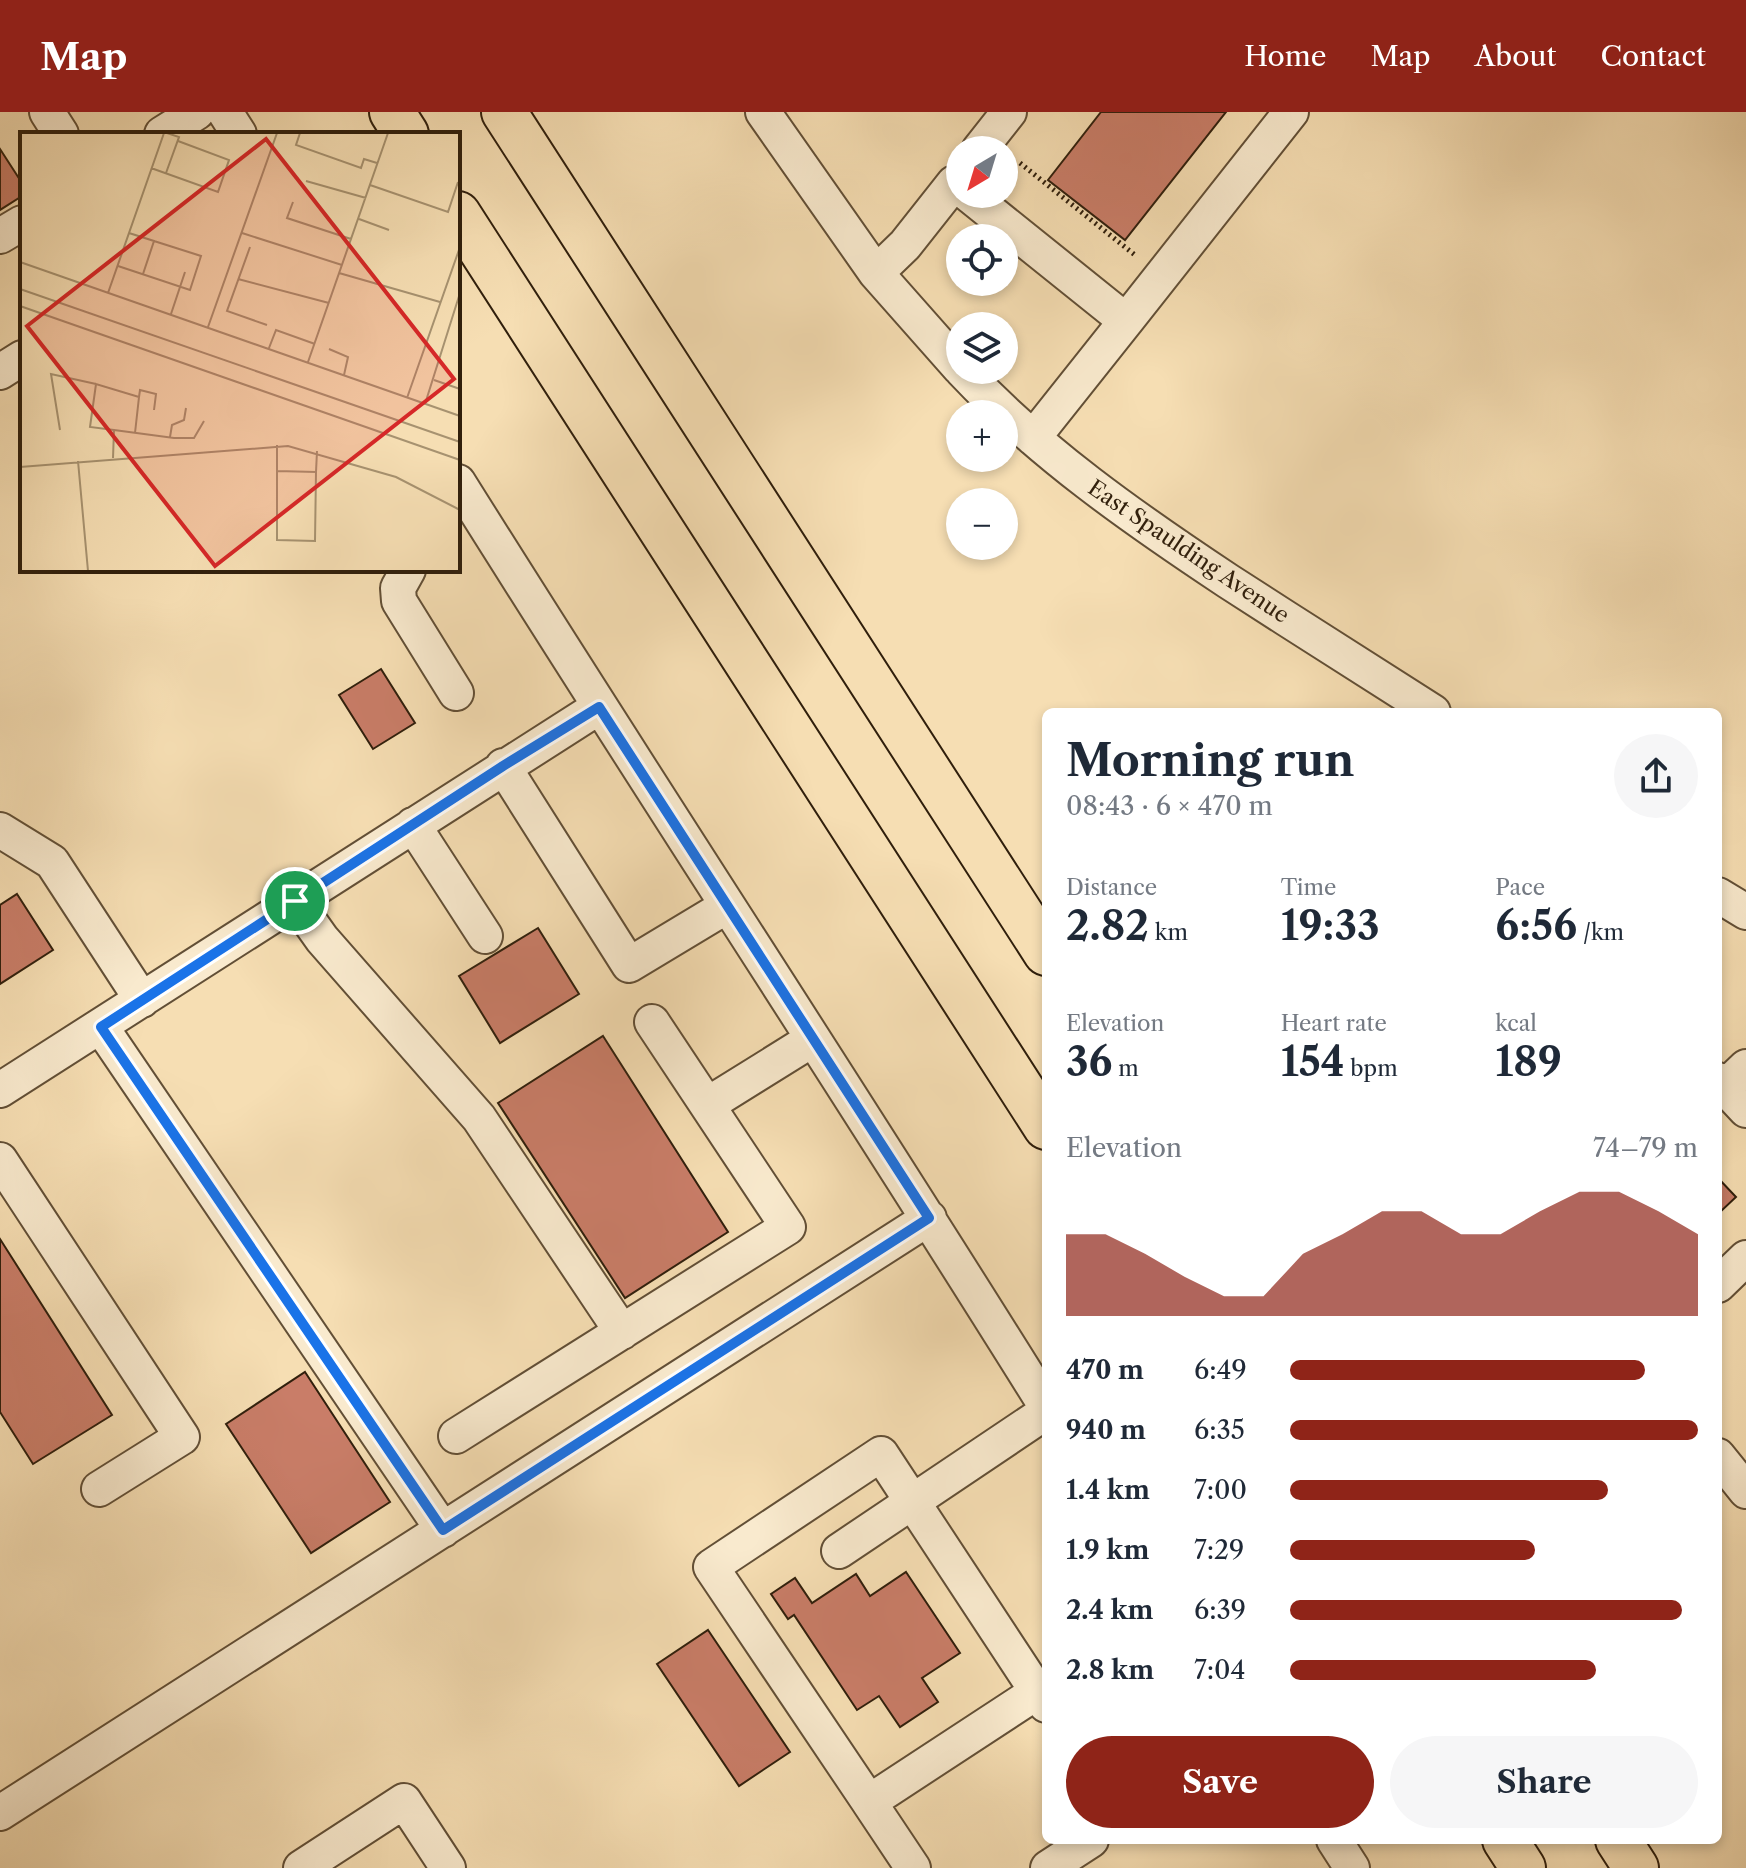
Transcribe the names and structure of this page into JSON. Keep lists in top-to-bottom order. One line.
{"streets":{"street":["East Spaulding Avenue"]},"north":"bottom left","page":{"header":"Map","nav":["Home","Map","About","Contact"],"map_buttons":["+","−"],"heading":["Morning run","08:43 · 6 × 470 m"],"stats":[["Distance","2.82 km"],["Time","19:33"],["Pace","6:56 /km"],["Elevation","36 m"],["Heart rate","154 bpm"],["kcal","189"]],"chart":["Elevation","74–79 m"],"list":[{"name":"470 m","note":"6:49"},{"name":"940 m","note":"6:35"},{"name":"1.4 km","note":"7:00"},{"name":"1.9 km","note":"7:29"},{"name":"2.4 km","note":"6:39"},{"name":"2.8 km","note":"7:04"}],"buttons":["Save","Share"]}}
